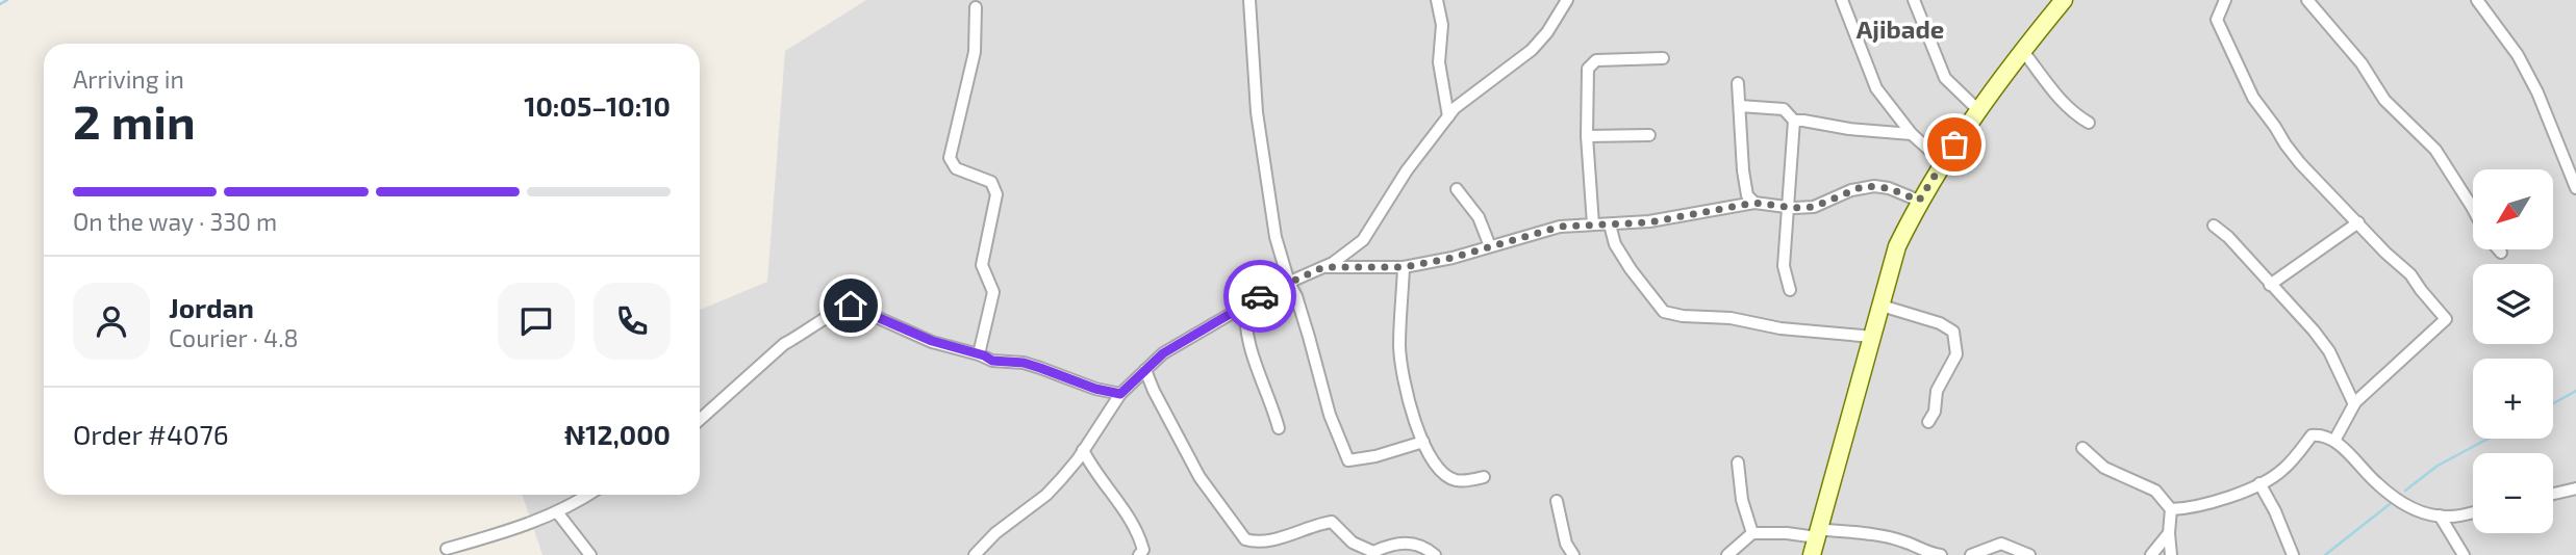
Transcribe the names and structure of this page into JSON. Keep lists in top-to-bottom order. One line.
{"districts":["Ajibade"],"north":"bottom left","page":{"heading":["2 min","Arriving in","10:05–10:10"],"panel":["Jordan","Courier · 4.8","Order #4076","₦12,000"],"bar":"On the way · 330 m","map_buttons":["+","−"]}}
